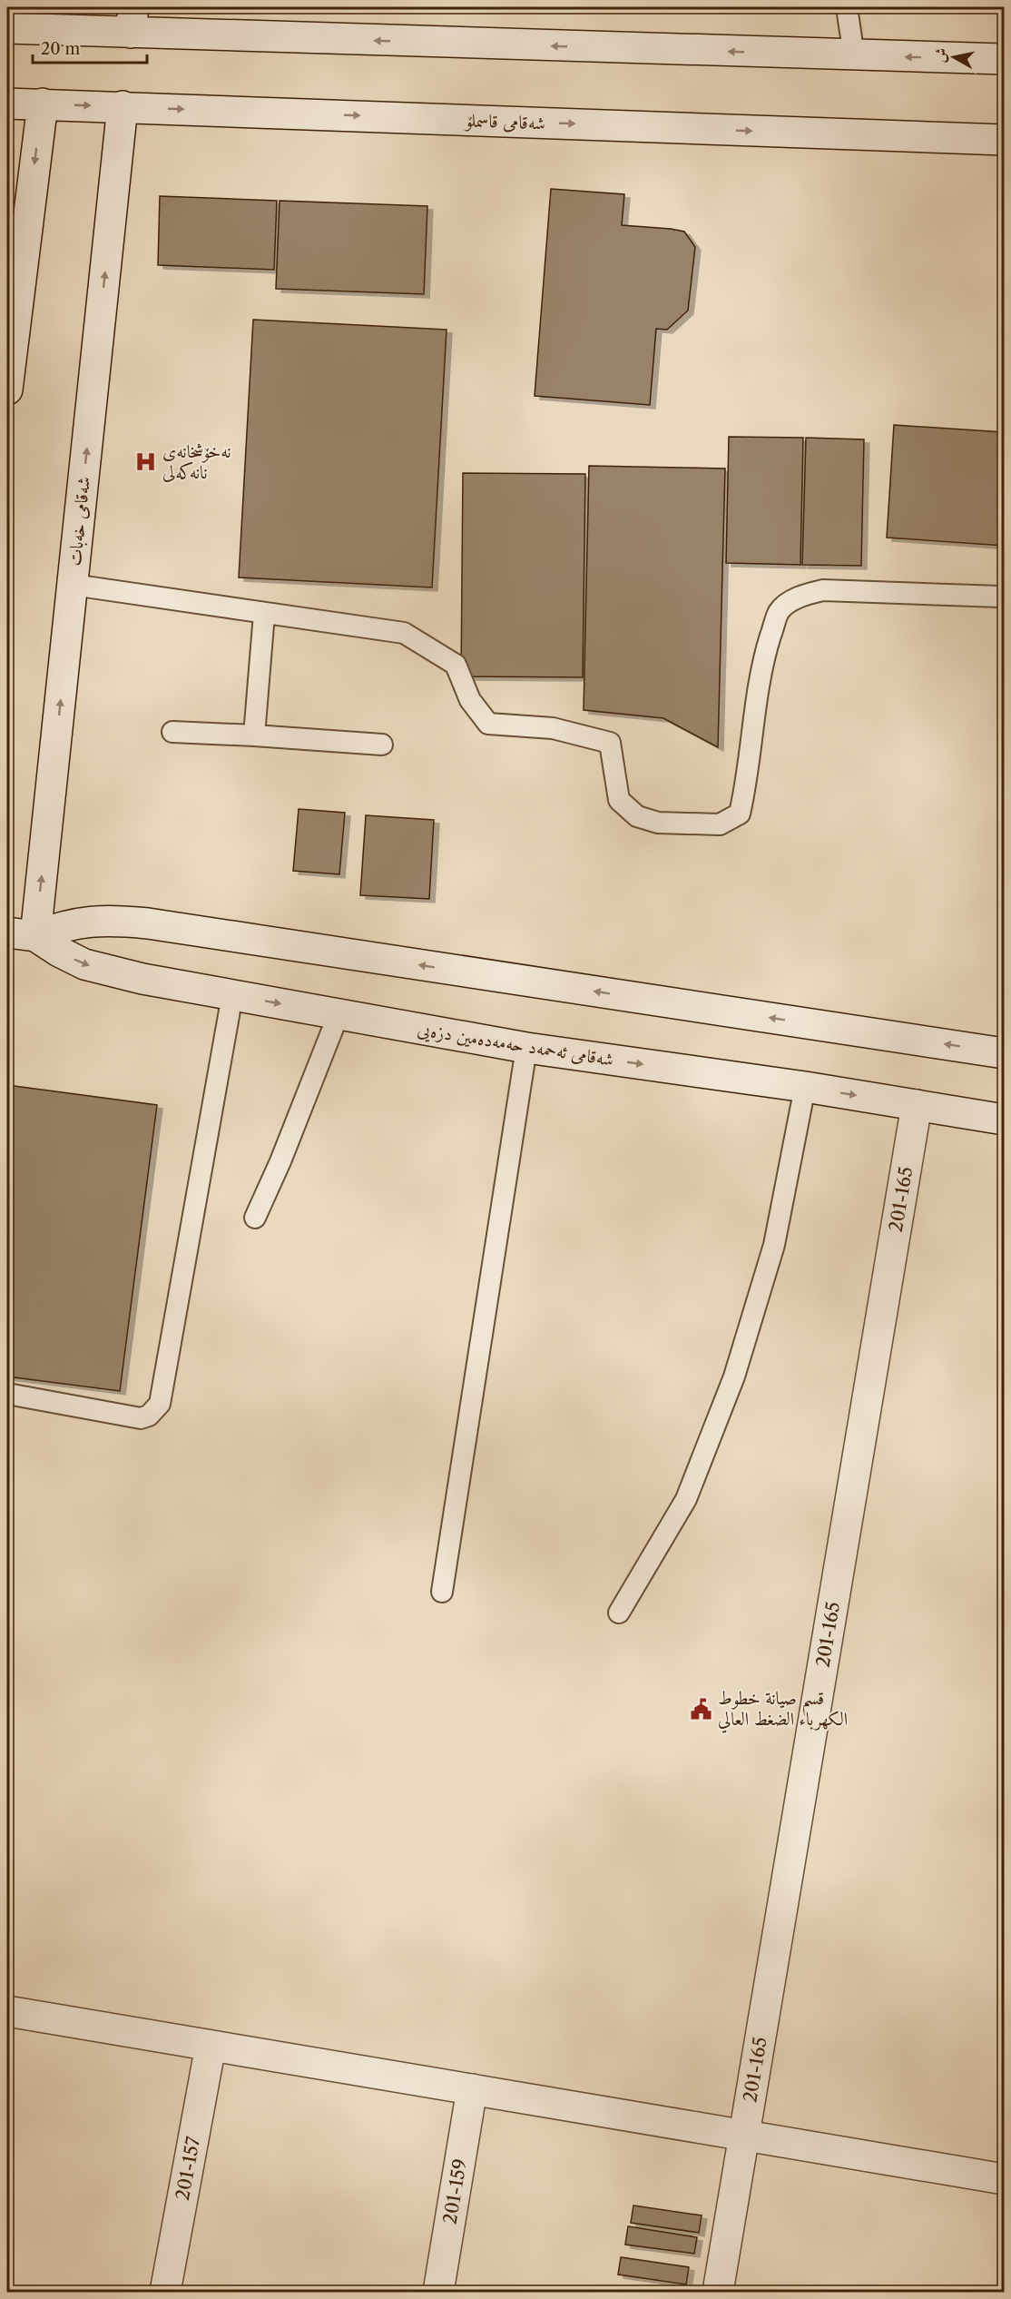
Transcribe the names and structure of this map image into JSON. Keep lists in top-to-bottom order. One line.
{"streets":{"street":["شەقامی قاسملۆ","شەقامی خەبات","شەقامی ئەحمەد حەمەدەمین دزەیی","201-165","201-157","201-159"]},"crossings":[["شەقامی قاسملۆ","شەقامی خەبات"],["شەقامی خەبات","شەقامی ئەحمەد حەمەدەمین دزەیی"],["شەقامی ئەحمەد حەمەدەمین دزەیی","201-165"]],"places":{"hospital":["نەخۆشخانەی نانەکەلی"],"public building":["قسم صيانة خطوط الكهرباء الضغط العالي"]},"scale_bar":"20 m","north":"left"}
